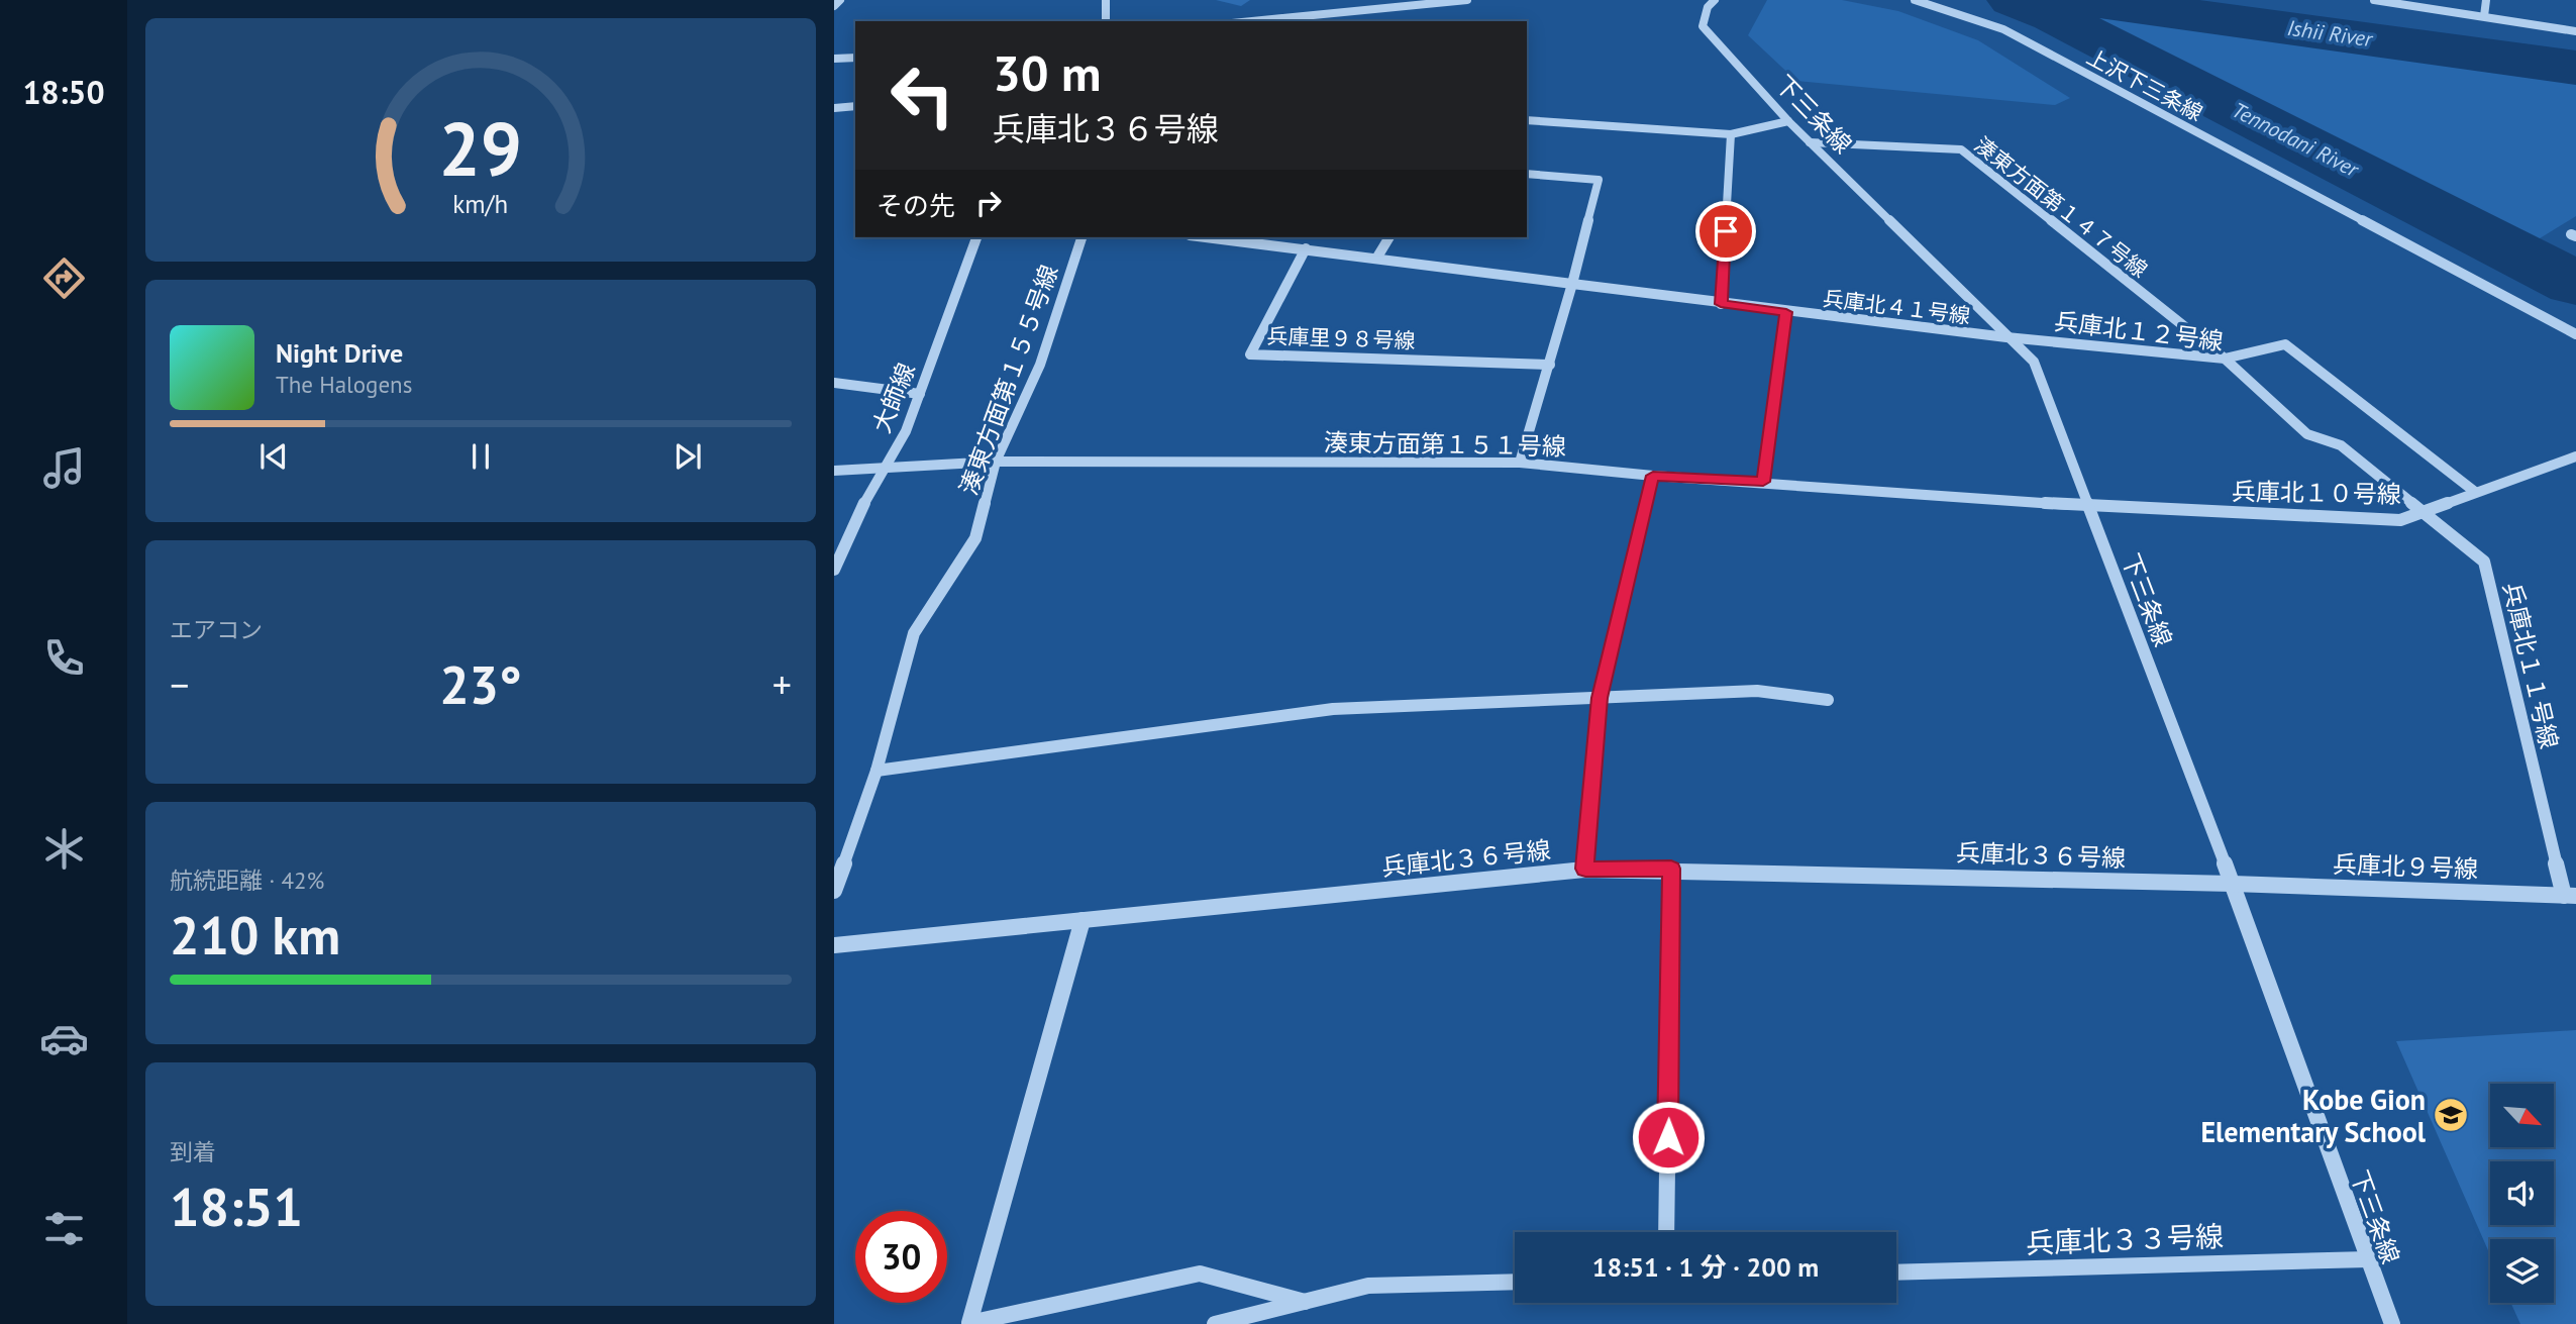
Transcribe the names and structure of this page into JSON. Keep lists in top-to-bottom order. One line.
{"streets":{"street":["上沢下三条線","下三条線","湊東方面第１４７号線","兵庫北４１号線","兵庫北１２号線","兵庫里９８号線","湊東方面第１５５号線","大師線","湊東方面第１５１号線","兵庫北１０号線","兵庫北１１号線","兵庫北３６号線","兵庫北９号線","兵庫北３３号線"]},"crossings":[["下三条線","湊東方面第１４７号線"],["下三条線","兵庫北４１号線"],["下三条線","兵庫北１２号線"],["下三条線","湊東方面第１５１号線"],["下三条線","兵庫北１０号線"],["下三条線","兵庫北３６号線"],["下三条線","兵庫北９号線"],["下三条線","兵庫北３３号線"],["湊東方面第１４７号線","兵庫北１２号線"],["兵庫北４１号線","兵庫北１２号線"],["兵庫北４１号線","兵庫里９８号線"],["兵庫北１２号線","兵庫北１０号線"],["兵庫北１２号線","兵庫北１１号線"],["湊東方面第１５５号線","湊東方面第１５１号線"],["大師線","湊東方面第１５１号線"],["湊東方面第１５１号線","兵庫北１０号線"],["兵庫北１０号線","兵庫北１１号線"],["兵庫北１１号線","兵庫北９号線"],["兵庫北３６号線","兵庫北９号線"]],"water":["Ishii River","Tennodani River"],"places":{"school or university":["Kobe Gion Elementary School"]},"north":"bottom right","page":{"tabs":"18:50","turn":["30 m","兵庫北３６号線"],"then":"その先","song":["Night Drive","The Halogens"],"tile":["エアコン",["航続距離 · 42%","210 km"],["到着","18:51"]],"heat":["−","23°","+"],"limit":"30","trip":"18:51 · 1 分 · 200 m","gauge":["29","km/h"]}}
